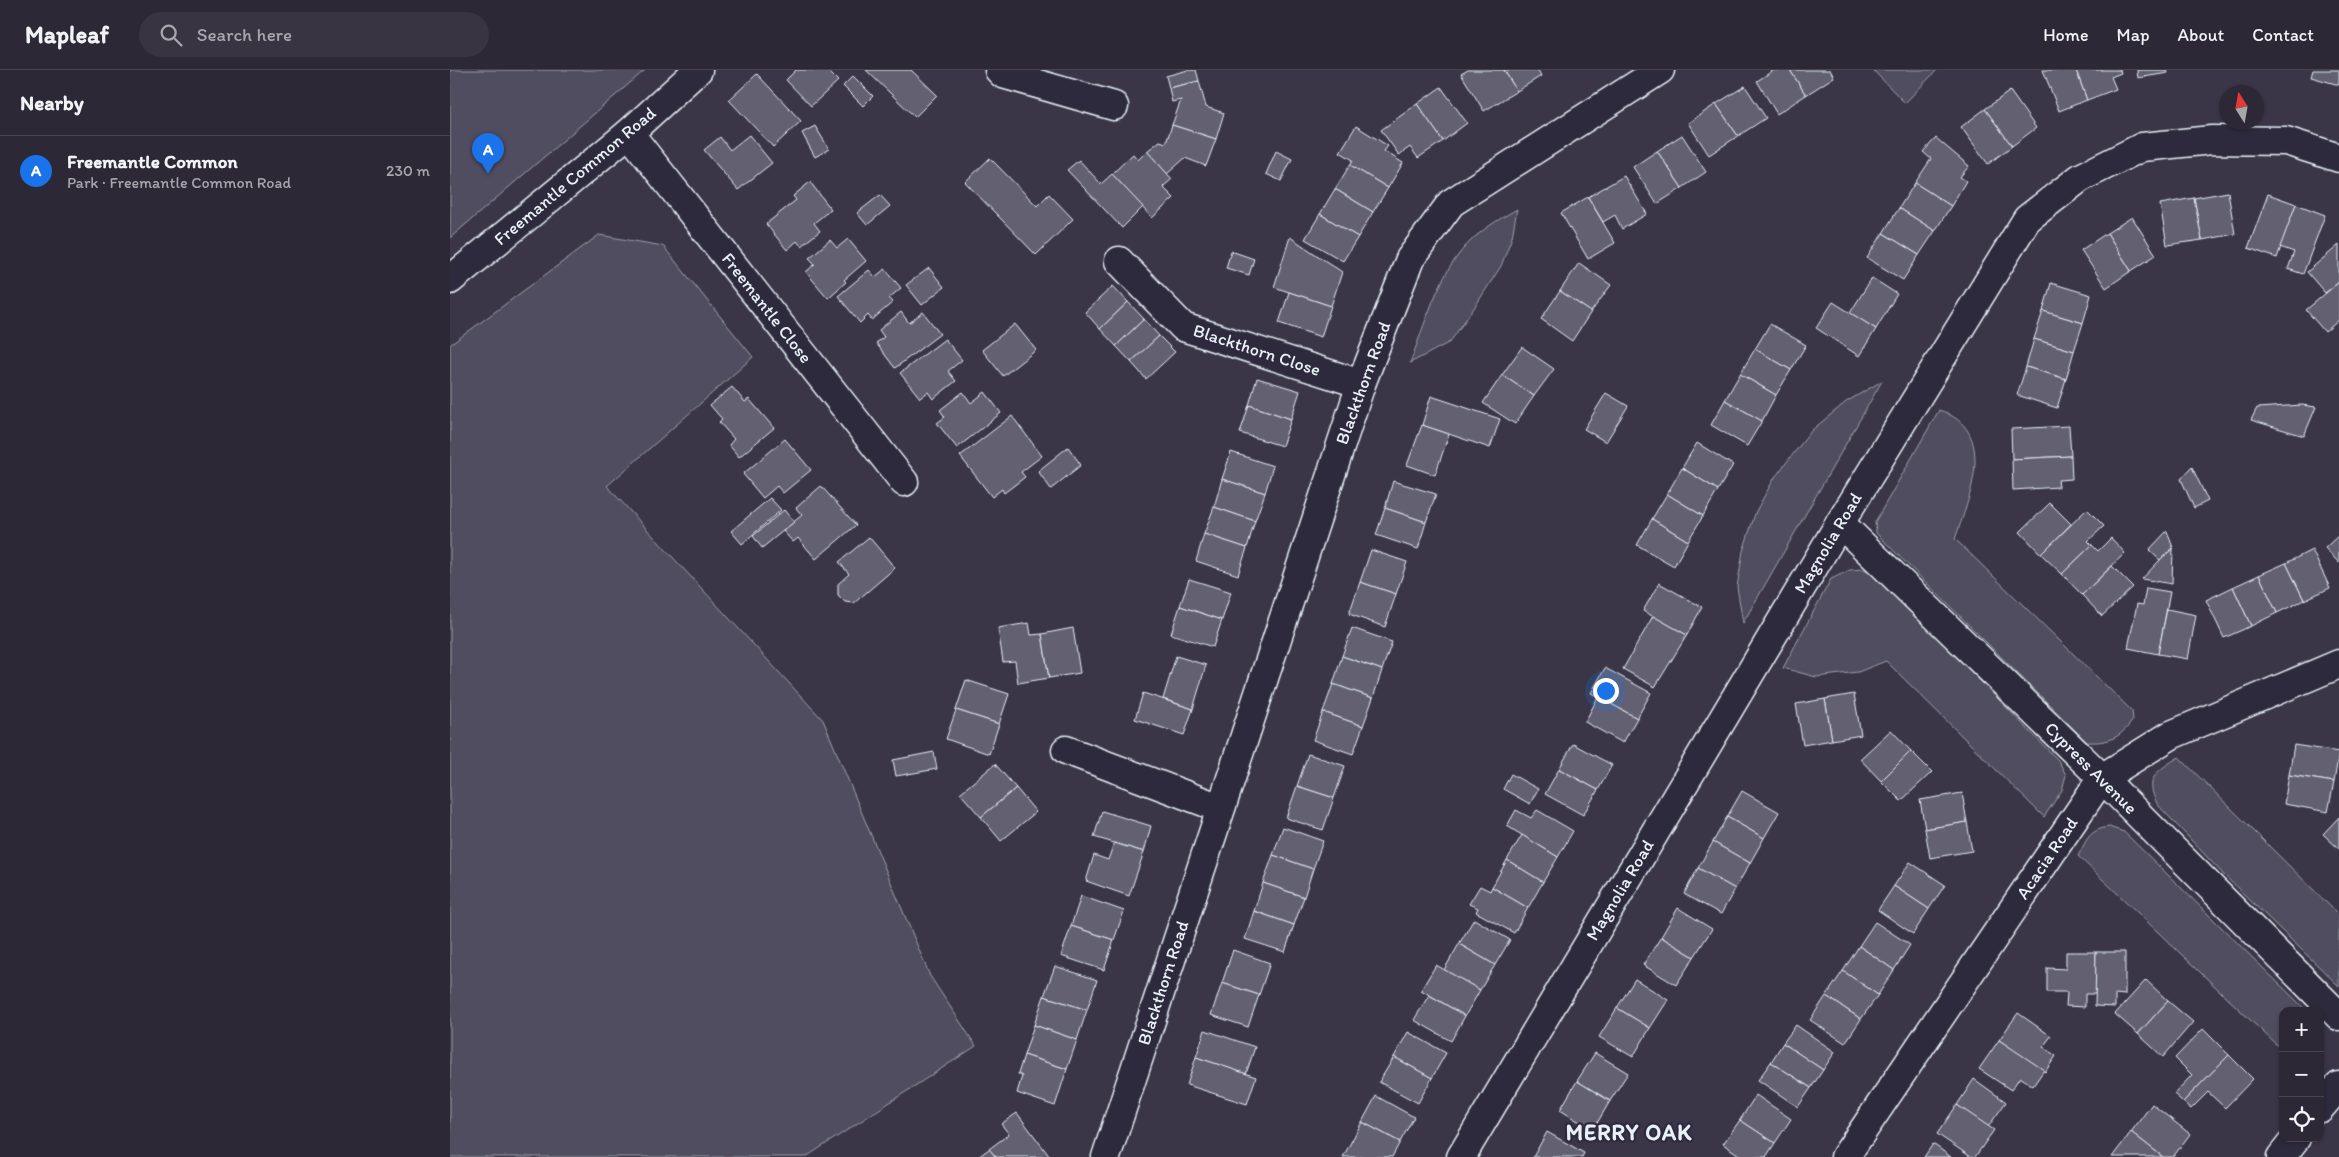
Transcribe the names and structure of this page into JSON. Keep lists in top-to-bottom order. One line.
{"streets":{"street":["Freemantle Common Road","Freemantle Close","Blackthorn Close","Blackthorn Road","Magnolia Road","Cypress Avenue","Acacia Road"]},"crossings":[["Freemantle Common Road","Freemantle Close"],["Blackthorn Close","Blackthorn Road"],["Magnolia Road","Cypress Avenue"],["Cypress Avenue","Acacia Road"]],"districts":["MERRY OAK"],"north":"top","page":{"header":"Mapleaf","search":"Search here","nav":["Home","Map","About","Contact"],"heading":"Nearby","pins":"A","list":[{"mark":"A","name":"Freemantle Common","note":"Park · Freemantle Common Road","value":"230 m"}],"map_buttons":["+","−"]}}
